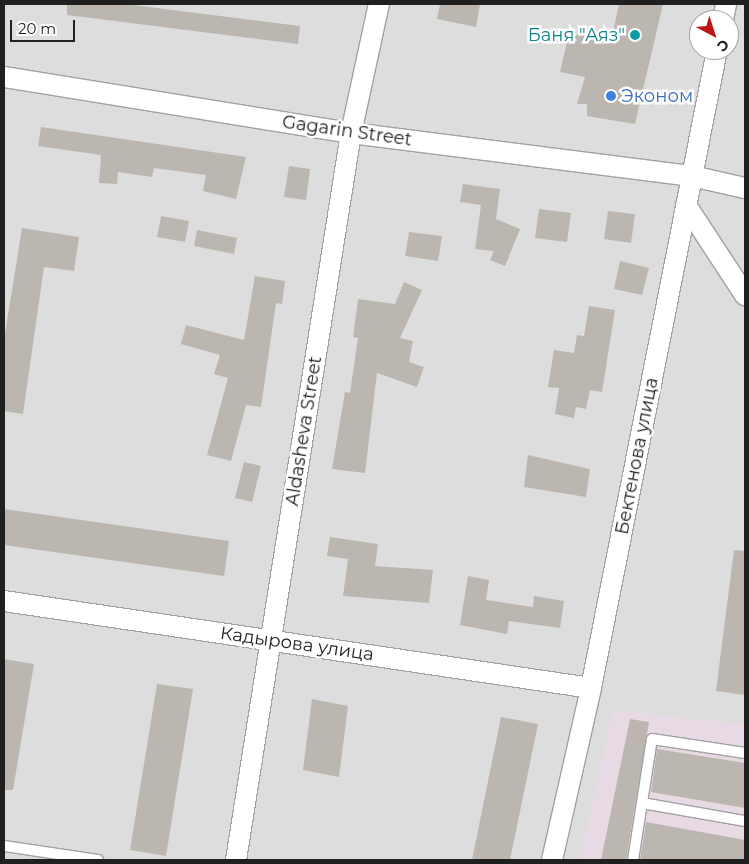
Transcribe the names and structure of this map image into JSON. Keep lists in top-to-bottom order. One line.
{"streets":{"street":["Gagarin Street","Aldasheva Street","Бектенова улица","Кадырова улица"]},"crossings":[["Gagarin Street","Aldasheva Street"],["Gagarin Street","Бектенова улица"],["Aldasheva Street","Кадырова улица"],["Бектенова улица","Кадырова улица"]],"places":["Баня \"Аяз\"","Эконом"],"scale_bar":"20 m","north":"bottom right"}
